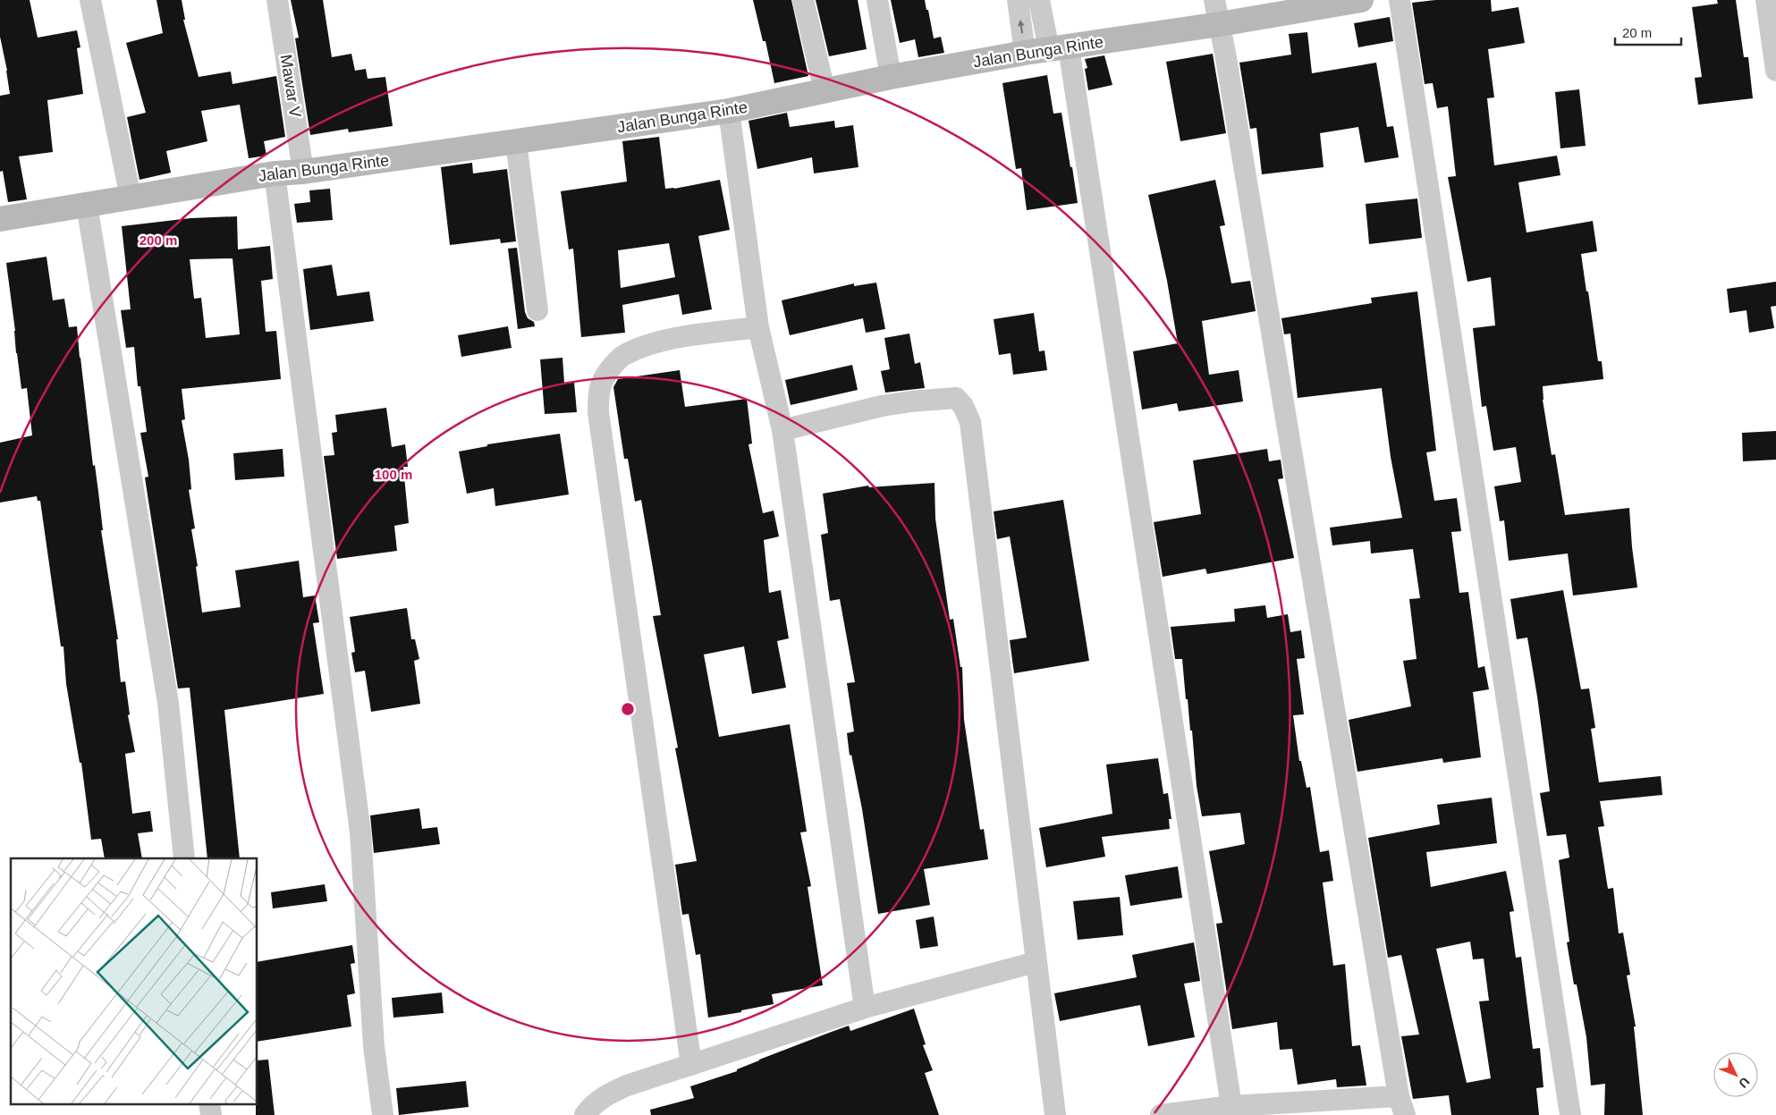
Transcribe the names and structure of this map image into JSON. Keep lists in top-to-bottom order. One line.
{"streets":{"street":["Jalan Bunga Rinte","Mawar V"]},"crossings":[["Jalan Bunga Rinte","Mawar V"]],"scale_bar":"20 m","north":"bottom right","rings":["200 m","100 m"]}
